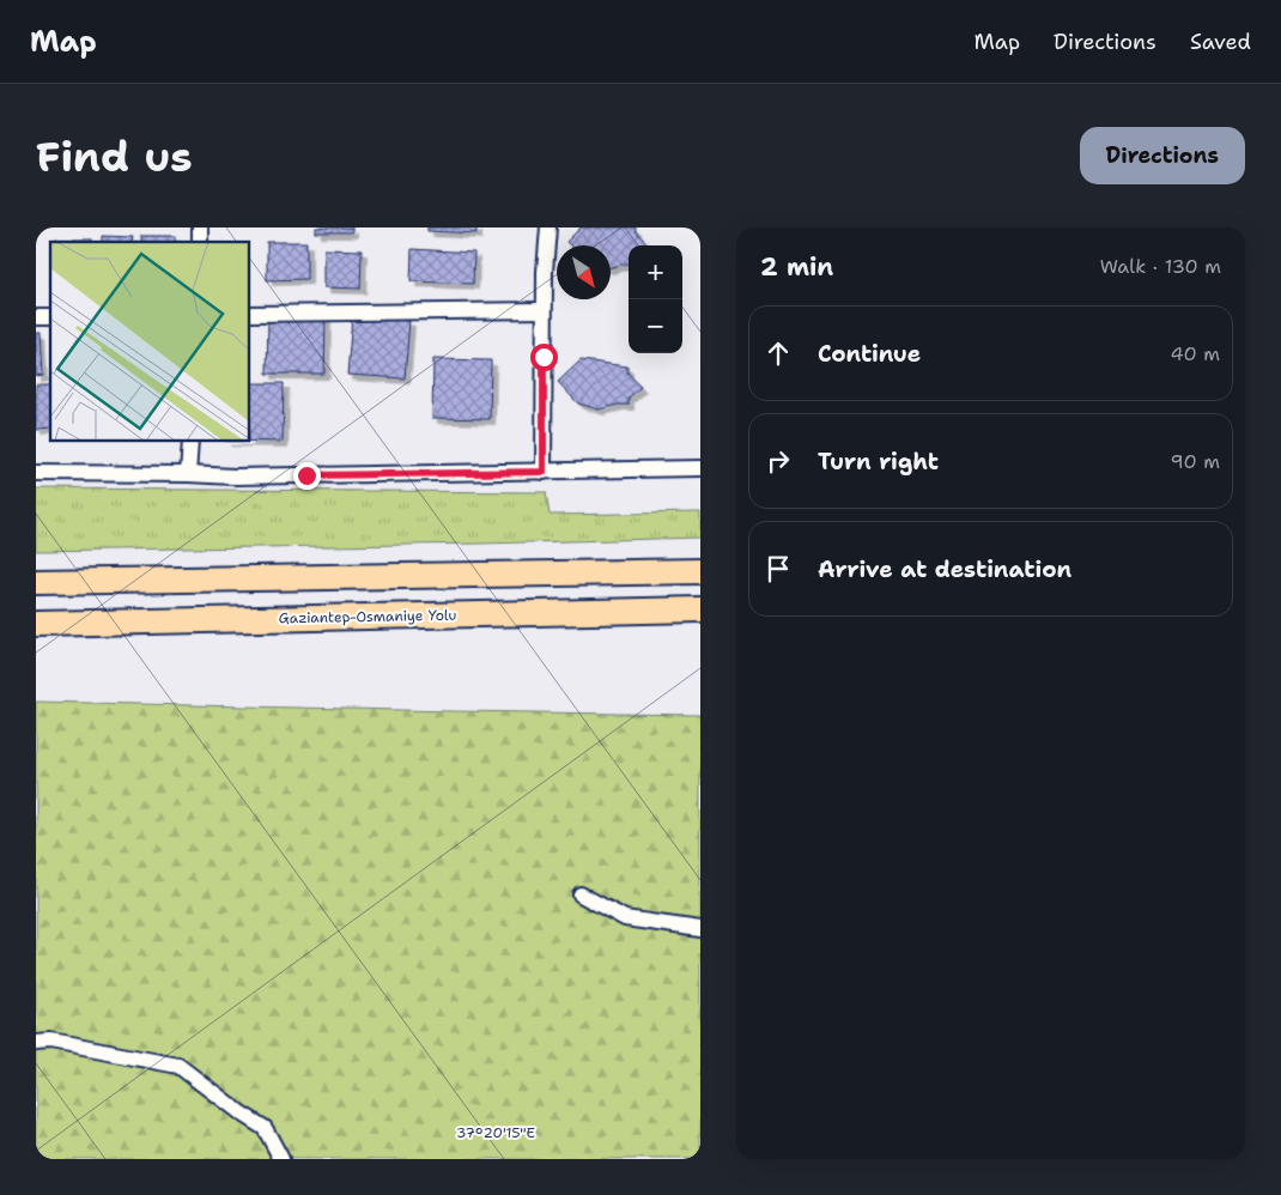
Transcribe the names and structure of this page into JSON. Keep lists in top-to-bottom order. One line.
{"streets":{"highway":["Gaziantep-Osmaniye Yolu"]},"north":"bottom right","page":{"header":"Map","nav":["Map","Directions","Saved"],"buttons":"Directions","title":"Find us","heading":["2 min","Walk · 130 m"],"map_buttons":["+","−"],"list":[["Continue","40 m"],["Turn right","90 m"],"Arrive at destination"]},"coordinates":["37°20'15\"E"]}
